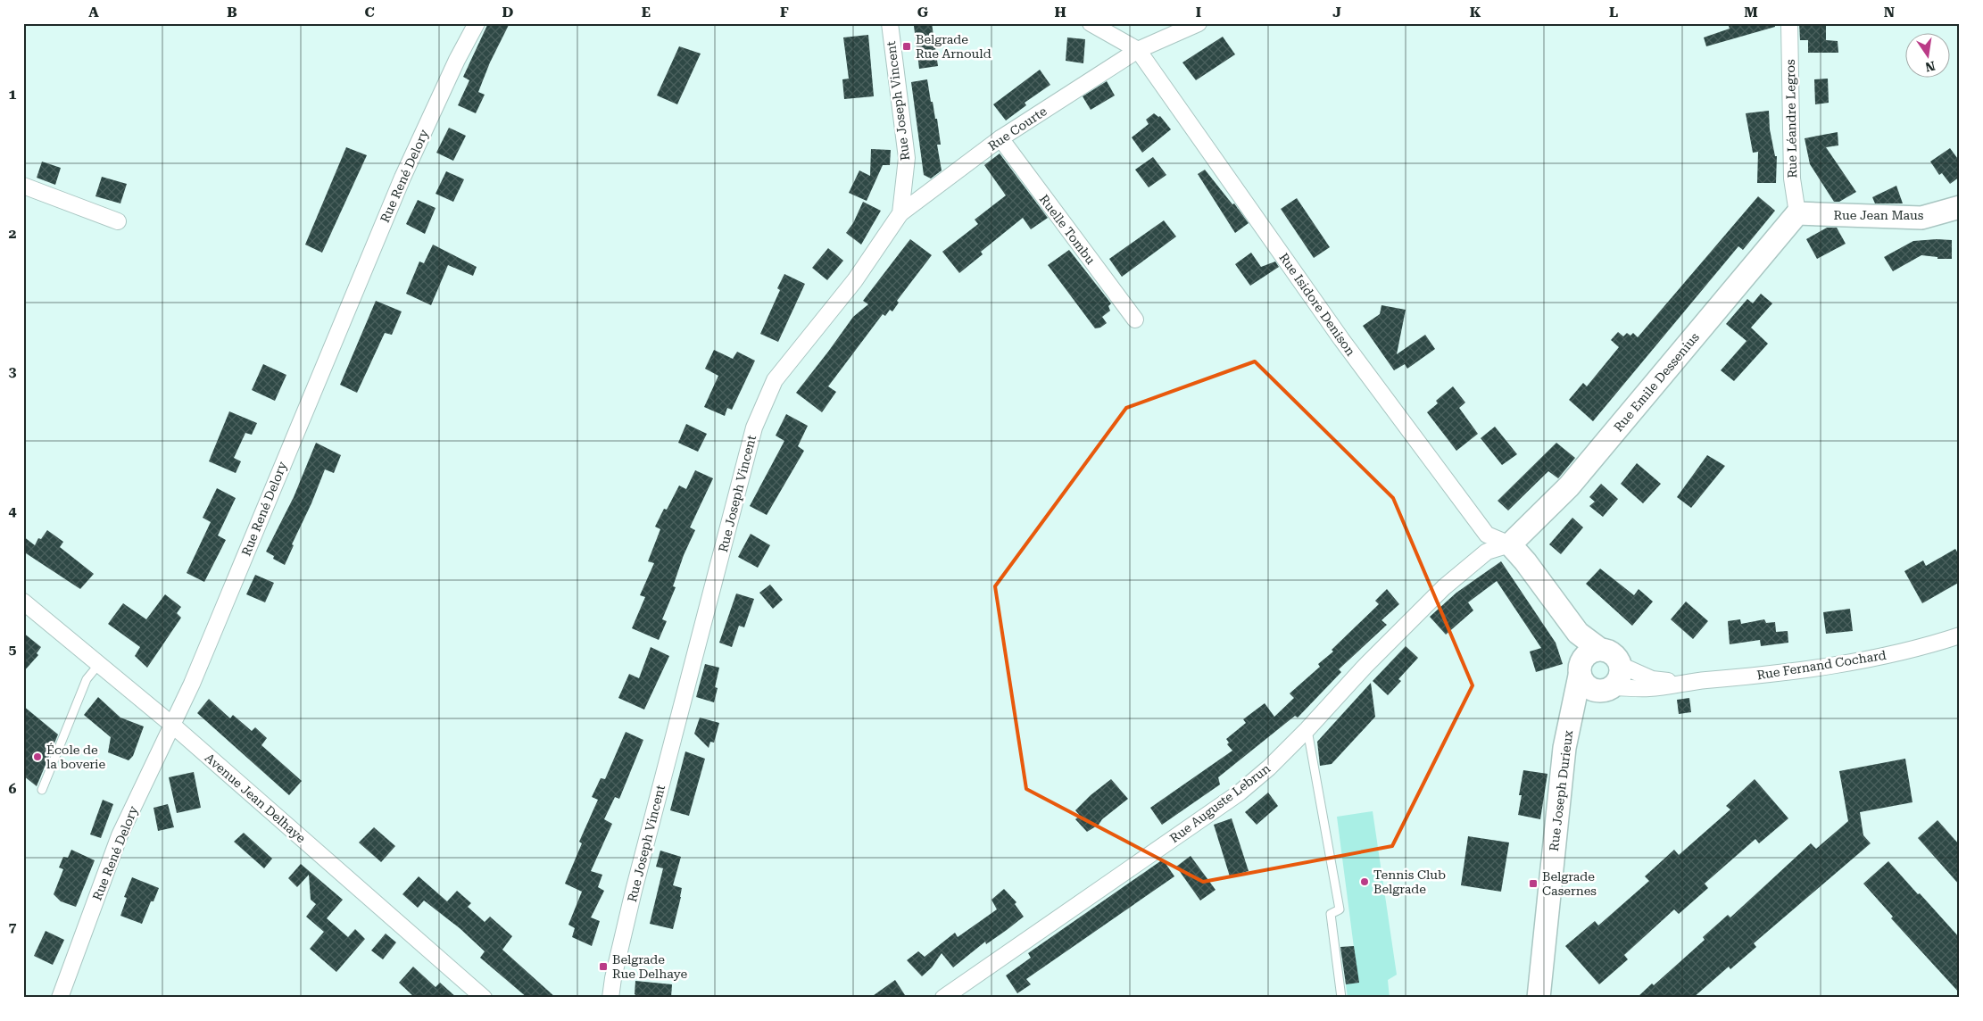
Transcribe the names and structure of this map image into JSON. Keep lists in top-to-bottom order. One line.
{"streets":{"street":["Rue Joseph Vincent","Rue Léandre Legros","Rue Courte","Rue René Delory","Rue Jean Maus","Ruelle Tombu","Rue Isidore Denison","Rue Emile Dessenius","Rue Fernand Cochard","Rue Joseph Durieux","Avenue Jean Delhaye","Rue Auguste Lebrun"]},"crossings":[["Rue Joseph Vincent","Rue Courte"],["Rue Léandre Legros","Rue Jean Maus"],["Rue Léandre Legros","Rue Emile Dessenius"],["Rue Courte","Ruelle Tombu"],["Rue Courte","Rue Isidore Denison"],["Rue René Delory","Avenue Jean Delhaye"],["Rue Jean Maus","Rue Emile Dessenius"],["Rue Isidore Denison","Rue Emile Dessenius"],["Rue Isidore Denison","Rue Joseph Durieux"],["Rue Isidore Denison","Rue Auguste Lebrun"],["Rue Emile Dessenius","Rue Joseph Durieux"],["Rue Emile Dessenius","Rue Auguste Lebrun"],["Rue Fernand Cochard","Rue Joseph Durieux"],["Rue Joseph Durieux","Rue Auguste Lebrun"]],"places":{"transit":["Belgrade Rue Arnould","Belgrade Casernes","Belgrade Rue Delhaye"],"other":["École de la boverie","Tennis Club Belgrade"]},"north":"bottom","grid":{"columns":["A","B","C","D","E","F","G","H","I","J","K","L","M","N"],"rows":["1","2","3","4","5","6","7"]}}
